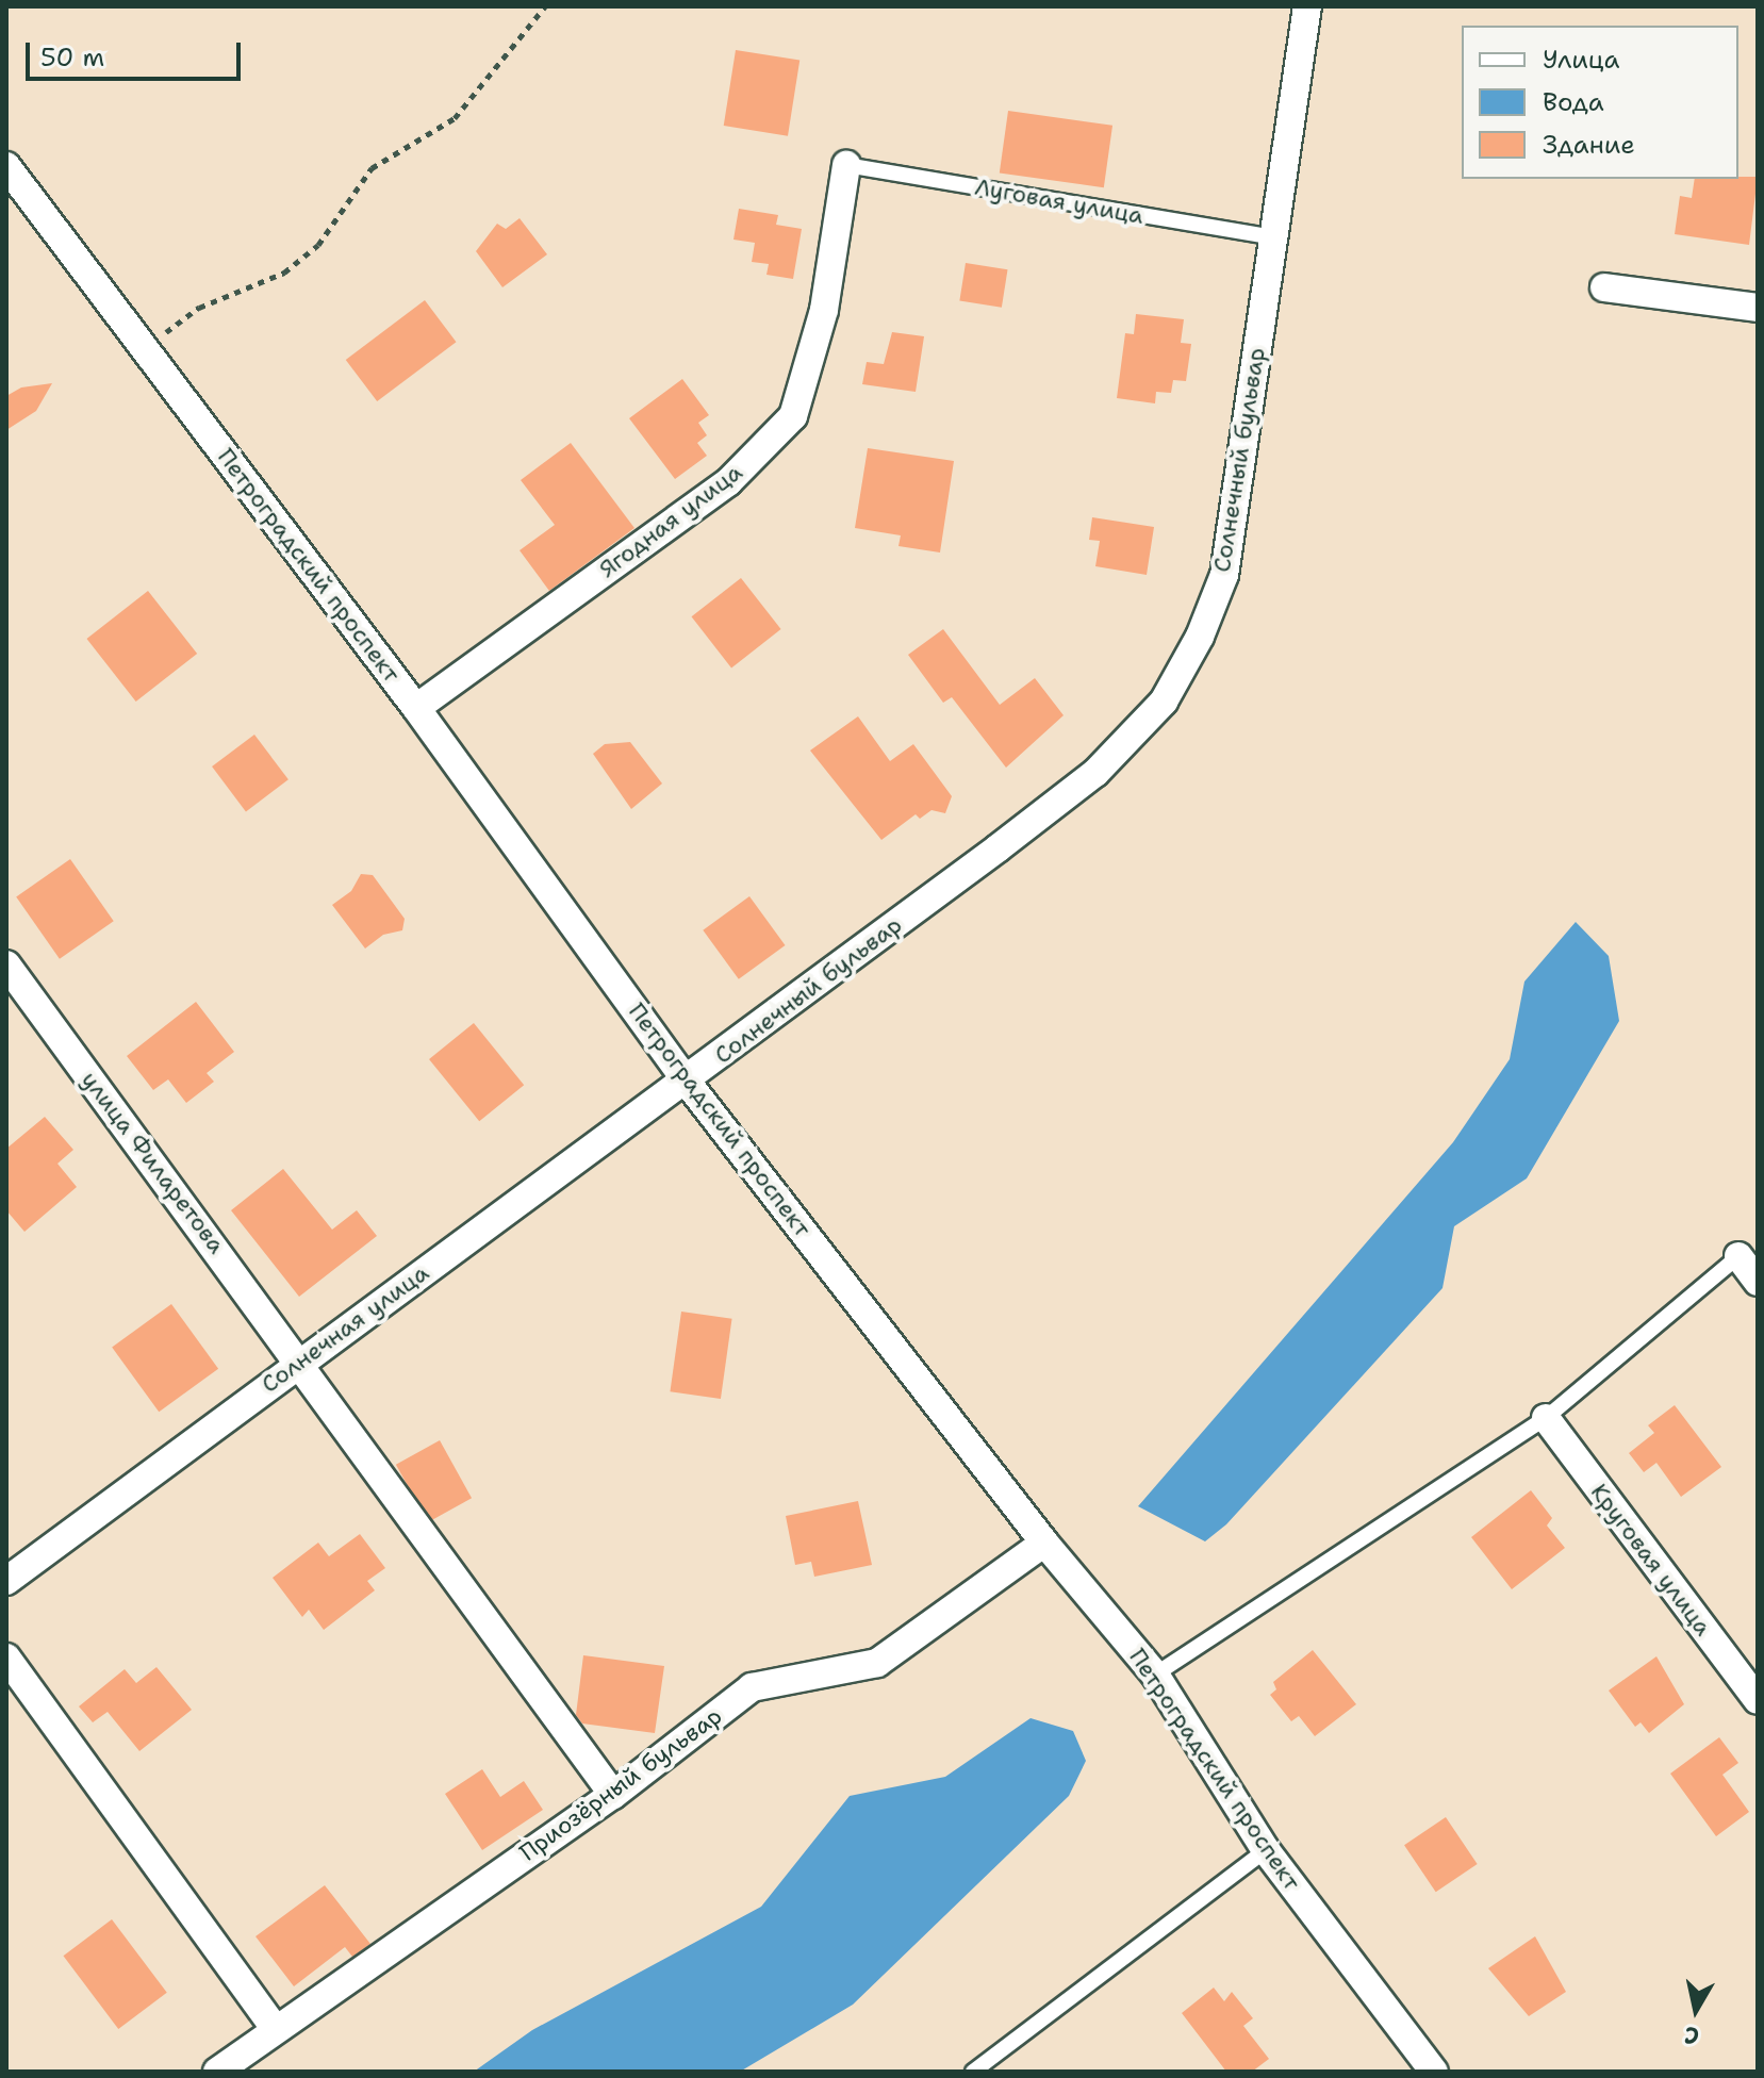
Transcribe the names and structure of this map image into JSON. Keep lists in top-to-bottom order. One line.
{"streets":{"street":["Солнечный бульвар","Ягодная улица","Петроградский проспект","улица Филаретова","Солнечная улица","Круговая улица","Приозёрный бульвар"],"lane":["Луговая улица"]},"crossings":[["Луговая улица","Солнечный бульвар"],["Луговая улица","Ягодная улица"],["Солнечный бульвар","Петроградский проспект"],["Солнечный бульвар","Солнечная улица"],["Ягодная улица","Петроградский проспект"],["Петроградский проспект","Солнечная улица"],["Петроградский проспект","Приозёрный бульвар"],["улица Филаретова","Солнечная улица"],["улица Филаретова","Приозёрный бульвар"]],"legend":["Улица","Вода","Здание"],"scale_bar":"50 m","north":"bottom"}
